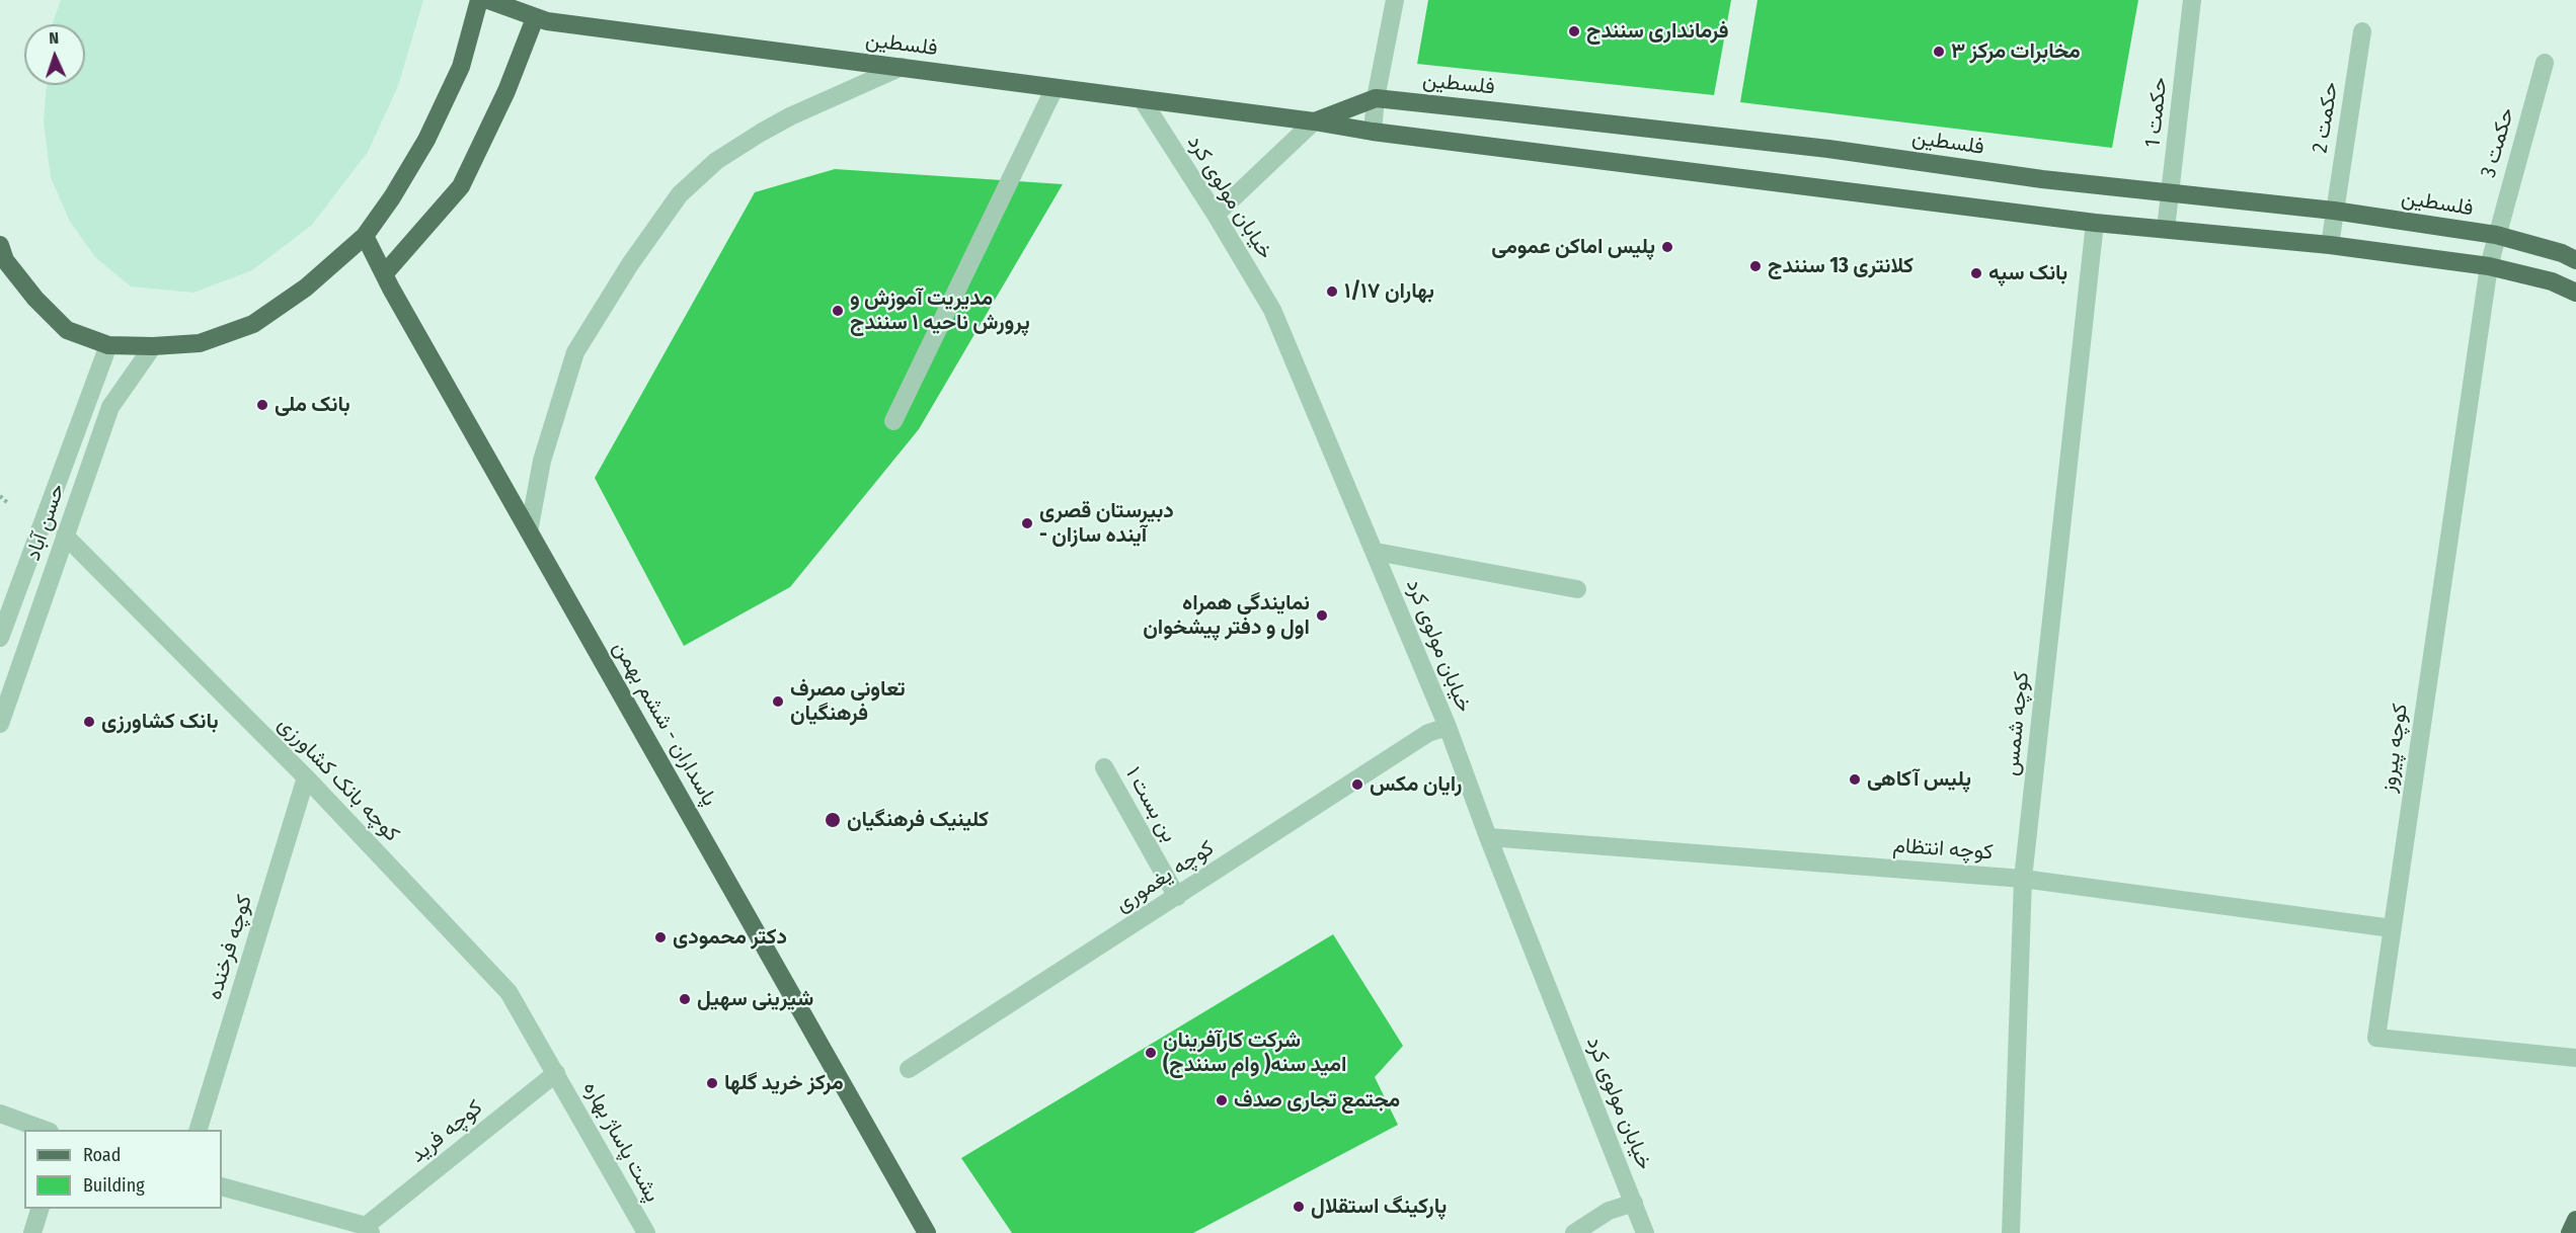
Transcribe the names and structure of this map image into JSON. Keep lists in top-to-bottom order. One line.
{"streets":{"main road":["فلسطین","پاسداران - ششم بهمن"],"street":["حکمت 1","حکمت 2","حکمت 3","خیابان مولوی کرد","حسن آباد","کوچه شمس","کوچه پیروز","کوچه بانک کشاورزی","بن بست ۱","کوچه انتظام","کوچه یغموری","کوچه فرخنده","کوچه فرید","پشت پاساژ بهاره"]},"crossings":[["فلسطین","حکمت 1"],["فلسطین","حکمت 2"],["فلسطین","حکمت 3"],["فلسطین","خیابان مولوی کرد"],["فلسطین","کوچه شمس"],["فلسطین","کوچه پیروز"],["حکمت 3","کوچه پیروز"],["خیابان مولوی کرد","کوچه انتظام"],["خیابان مولوی کرد","کوچه یغموری"],["حسن آباد","کوچه بانک کشاورزی"],["کوچه شمس","کوچه انتظام"],["کوچه پیروز","کوچه انتظام"],["کوچه بانک کشاورزی","کوچه فرخنده"],["کوچه بانک کشاورزی","کوچه فرید"],["کوچه بانک کشاورزی","پشت پاساژ بهاره"],["بن بست ۱","کوچه یغموری"],["کوچه فرید","پشت پاساژ بهاره"]],"places":["فرمانداری سنندج","مخابرات مرکز ۳","پلیس اماکن عمومی","کلانتری 13 سنندج","بانک سپه","بهاران ۱/۱۷","مدیریت آموزش و پرورش ناحیه ۱ سنندج","بانک ملی","دبیرستان قصری - آینده سازان","نمایندگی همراه اول و دفتر پیشخوان","تعاونی مصرف فرهنگیان","بانک کشاورزی","پلیس آکاهی","رایان مکس","کلینیک فرهنگیان","دکتر محمودی","شیرینی سهیل","شرکت کارآفرینان امید سنه( وام سنندج)","مرکز خرید گلها","مجتمع تجاری صدف","پارکینگ استقلال"],"legend":["Road","Building"],"north":"top"}
